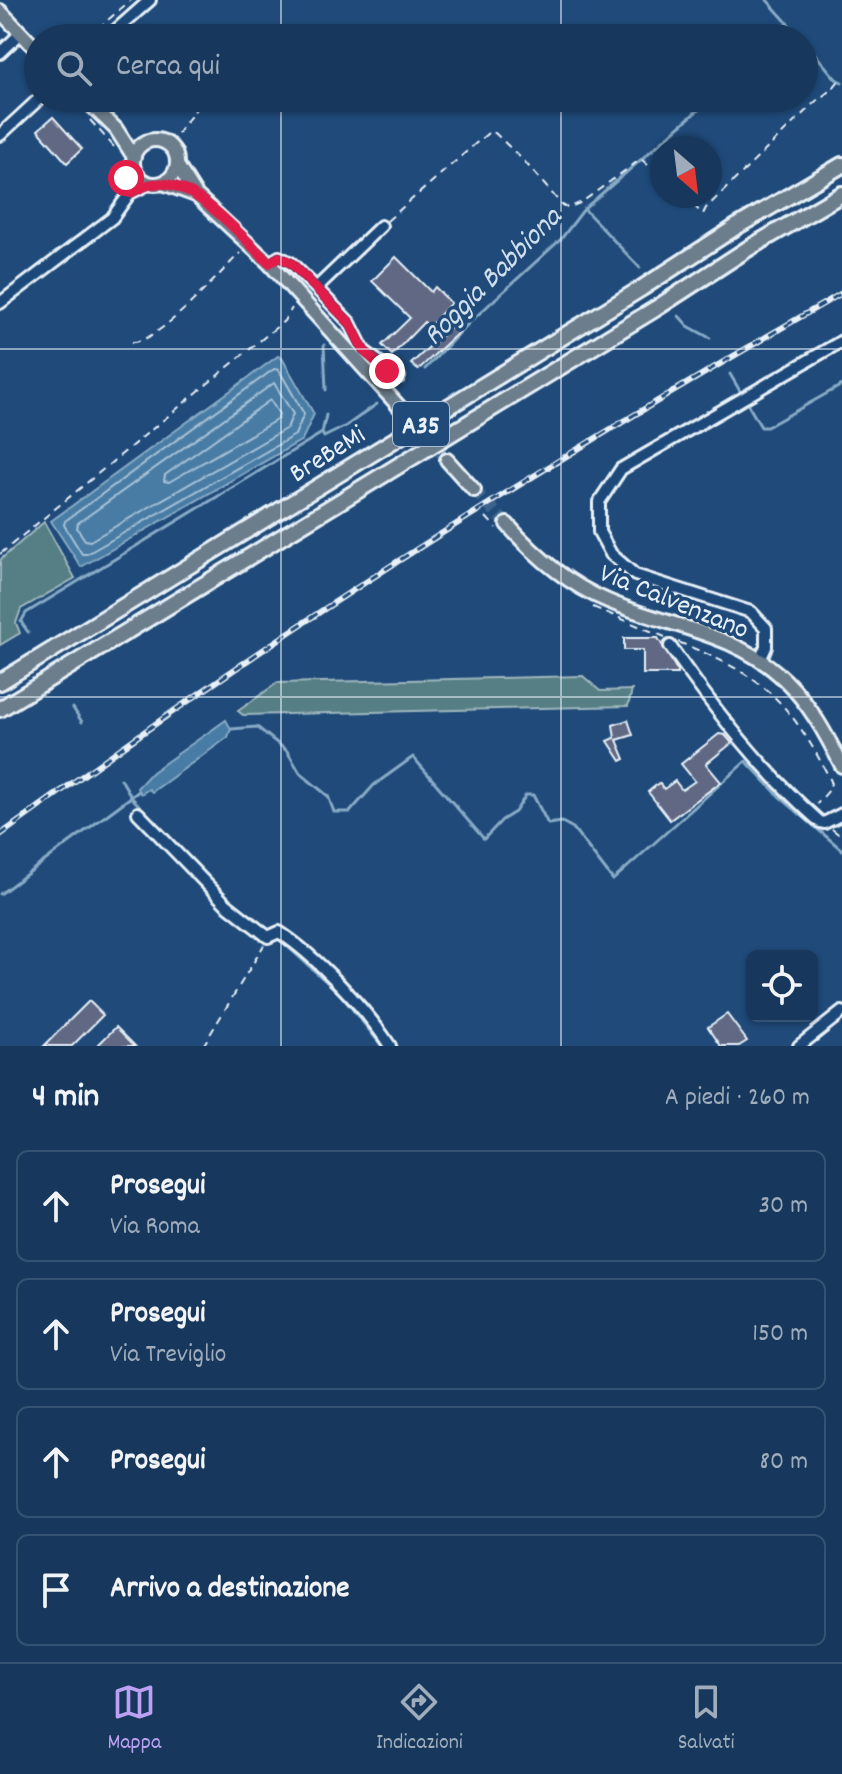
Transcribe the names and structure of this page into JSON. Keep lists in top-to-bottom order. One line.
{"streets":{"highway":["A35","BreBeMi"],"main road":["Via Calvenzano"]},"water":["Roggia Babbiona"],"north":"bottom right","page":{"search":"Cerca qui","heading":["4 min","A piedi · 260 m"],"list":[["Prosegui","Via Roma","30 m"],["Prosegui","Via Treviglio","150 m"],["Prosegui","80 m"],"Arrivo a destinazione"],"nav":["Mappa","Indicazioni","Salvati"]}}
